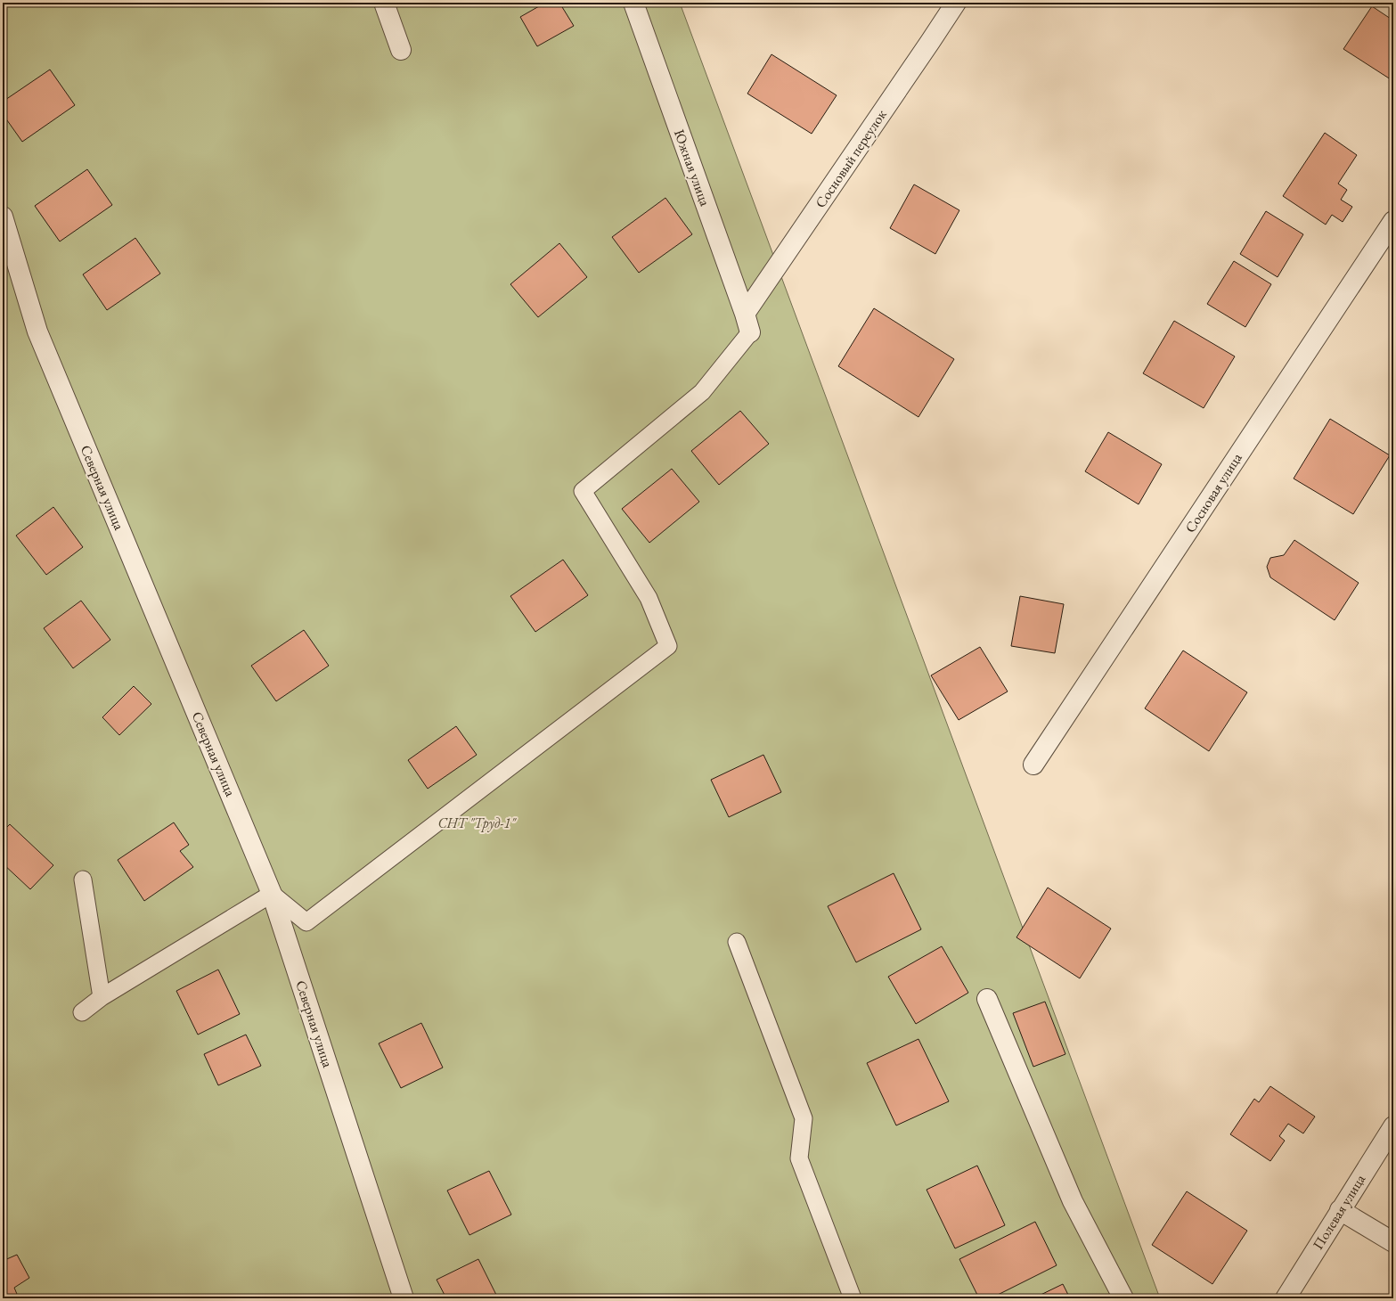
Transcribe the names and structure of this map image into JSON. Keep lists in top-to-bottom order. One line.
{"streets":{"street":["Сосновый переулок","Южная улица","Северная улица","Сосновая улица","Полевая улица"]},"crossings":[["Сосновый переулок","Южная улица"]],"parks":["СНТ \"Труд-1\""]}
